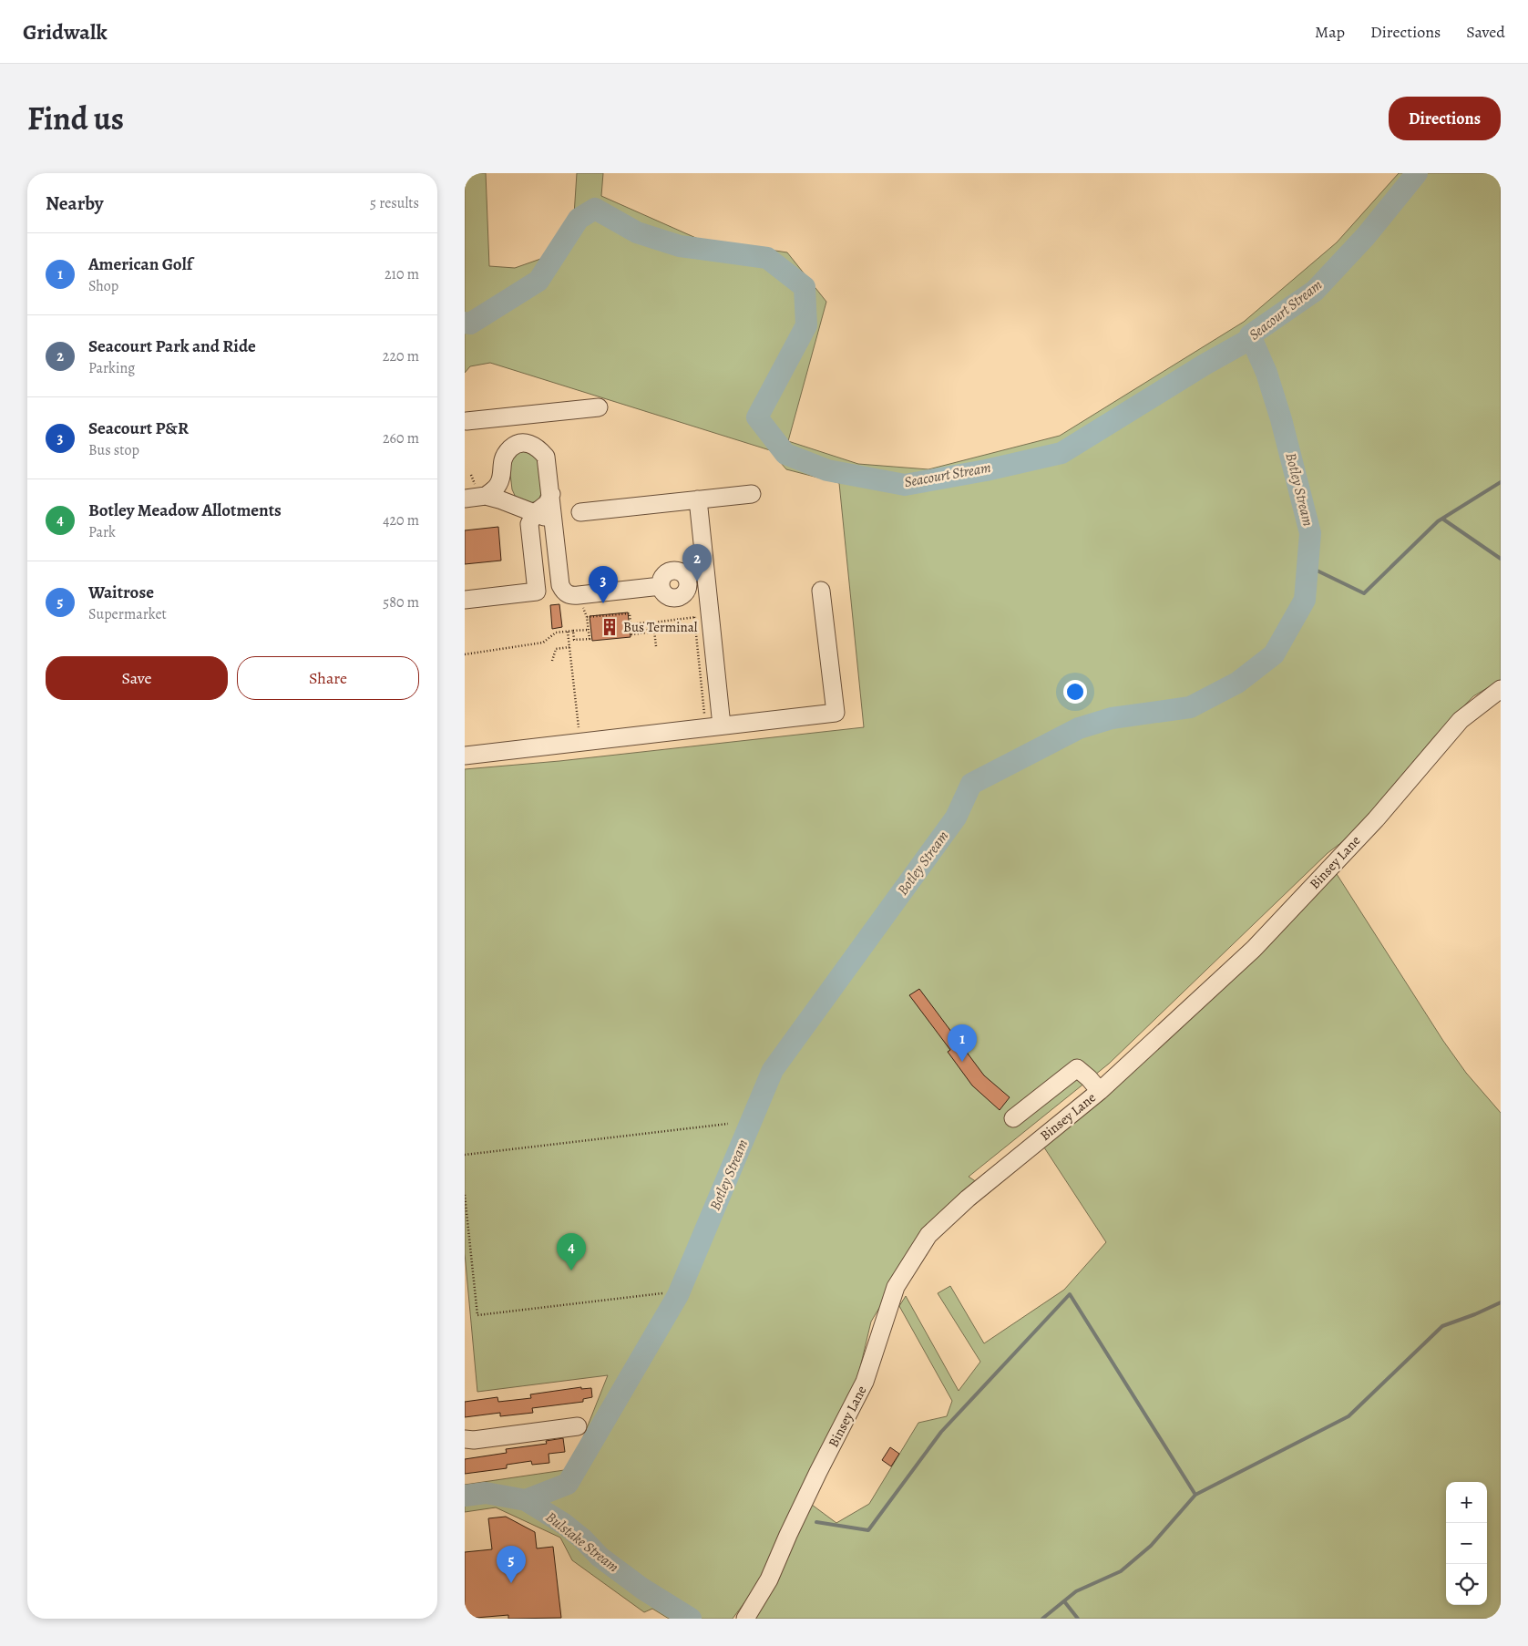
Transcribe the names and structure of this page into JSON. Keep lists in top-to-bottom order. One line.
{"streets":{"street":["Binsey Lane"]},"water":["Seacourt Stream","Botley Stream","Bulstake Stream"],"places":{"building":["Bus Terminal"]},"page":{"header":"Gridwalk","nav":["Map","Directions","Saved"],"title":"Find us","buttons":["Directions",["Save","Share"]],"heading":["Nearby","5 results"],"list":[{"mark":"1","name":"American Golf","note":"Shop","value":"210 m"},{"mark":"2","name":"Seacourt Park and Ride","note":"Parking","value":"220 m"},{"mark":"3","name":"Seacourt P&R","note":"Bus stop","value":"260 m"},{"mark":"4","name":"Botley Meadow Allotments","note":"Park","value":"420 m"},{"mark":"5","name":"Waitrose","note":"Supermarket","value":"580 m"}],"pins":["2","3","1","4","5"],"map_buttons":["+","−"]}}
